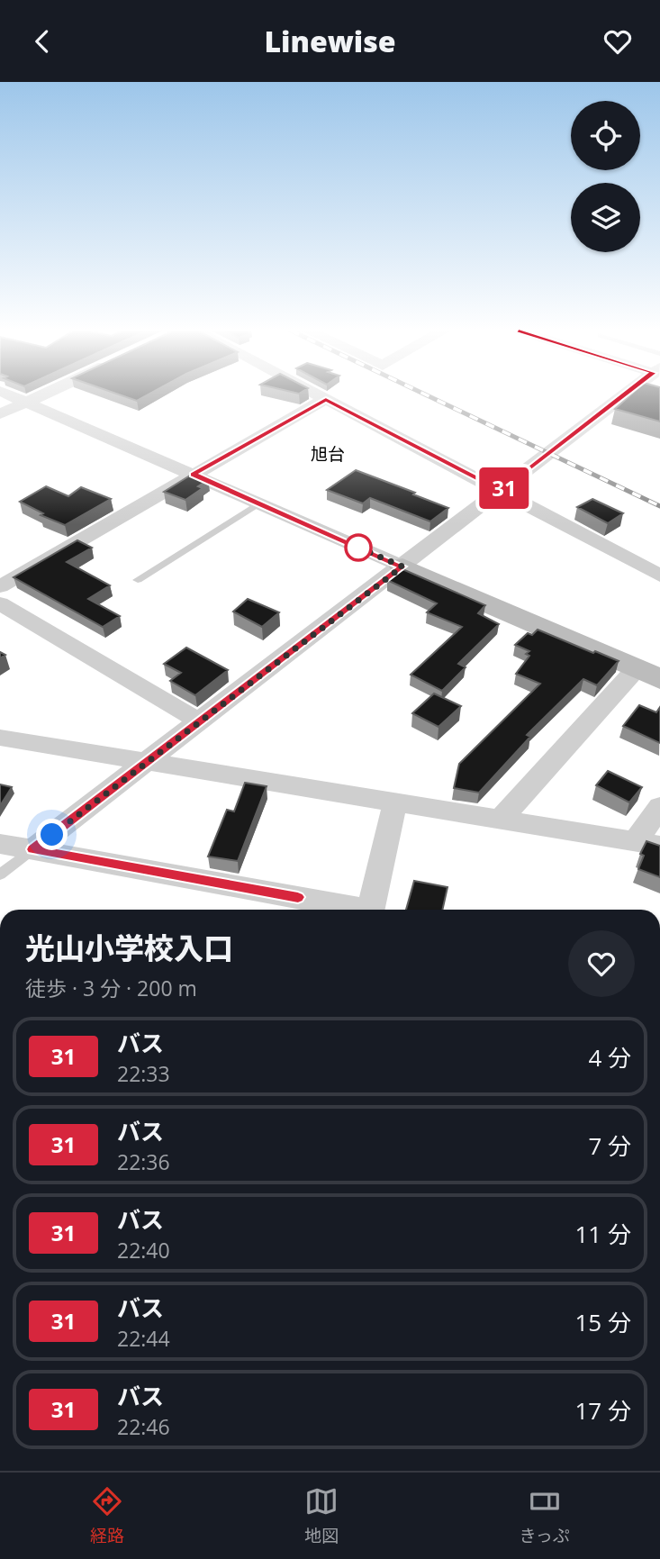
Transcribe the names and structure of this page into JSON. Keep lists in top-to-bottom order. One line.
{"districts":["旭台"],"lines":["bus line 31"],"page":{"header":"Linewise","on_map":"31","heading":["光山小学校入口","徒歩 · 3 分 · 200 m"],"list":[{"mark":"31","name":"バス","note":"22:33","value":"4 分"},{"mark":"31","name":"バス","note":"22:36","value":"7 分"},{"mark":"31","name":"バス","note":"22:40","value":"11 分"},{"mark":"31","name":"バス","note":"22:44","value":"15 分"},{"mark":"31","name":"バス","note":"22:46","value":"17 分"}],"tabs":["経路","地図","きっぷ"]}}
